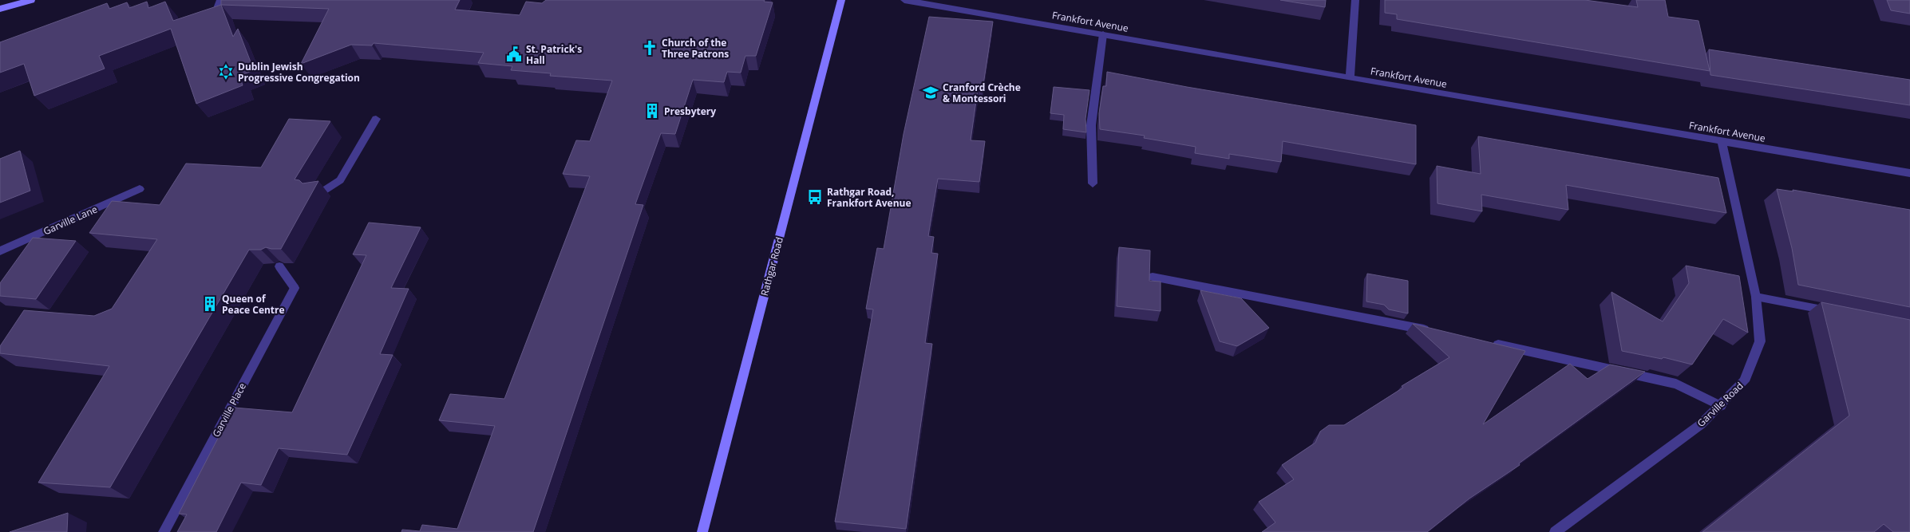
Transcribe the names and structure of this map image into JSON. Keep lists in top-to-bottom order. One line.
{"streets":{"main road":["Rathgar Road"],"street":["Frankfort Avenue","Garville Lane","Garville Road","Garville Place"]},"crossings":[["Frankfort Avenue","Garville Road"]],"places":{"church":["Church of the Three Patrons"],"public building":["St. Patrick's Hall"],"synagogue":["Dublin Jewish Progressive Congregation"],"school or university":["Cranford Crèche & Montessori"],"building":["Presbytery","Queen of Peace Centre"],"bus stop":["Rathgar Road, Frankfort Avenue"]}}
